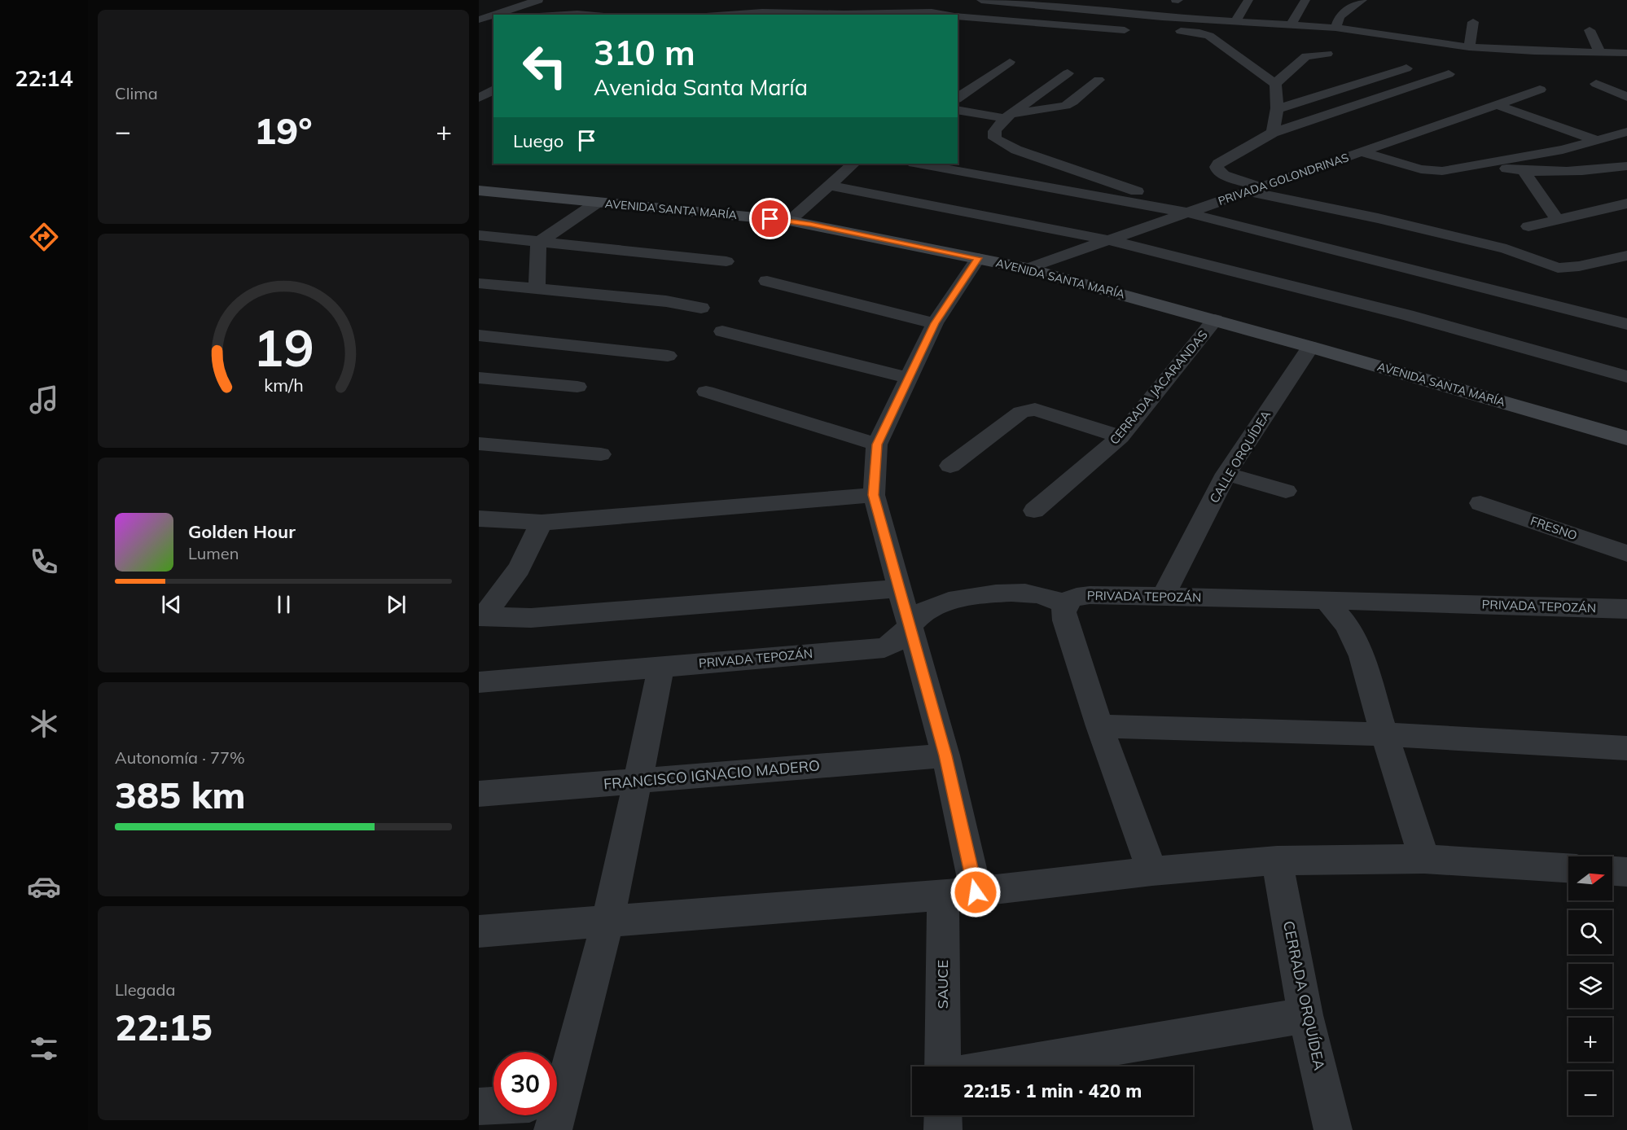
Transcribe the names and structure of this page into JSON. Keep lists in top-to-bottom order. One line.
{"streets":{"main road":["AVENIDA SANTA MARÍA"],"street":["PRIVADA GOLONDRINAS","CERRADA JACARANDAS","CALLE ORQUÍDEA","FRESNO","PRIVADA TEPOZÁN","FRANCISCO IGNACIO MADERO","SAUCE","CERRADA ORQUÍDEA"]},"crossings":[["PRIVADA GOLONDRINAS","AVENIDA SANTA MARÍA"],["AVENIDA SANTA MARÍA","CERRADA JACARANDAS"],["AVENIDA SANTA MARÍA","CALLE ORQUÍDEA"],["CALLE ORQUÍDEA","PRIVADA TEPOZÁN"]],"north":"right","page":{"tabs":"22:14","tile":["Clima",["Autonomía · 77%","385 km"],["Llegada","22:15"]],"turn":["310 m","Avenida Santa María"],"heat":["−","19°","+"],"then":"Luego","song":["Golden Hour","Lumen"],"map_buttons":["+","−"],"limit":"30","trip":"22:15 · 1 min · 420 m","gauge":["19","km/h"]}}
